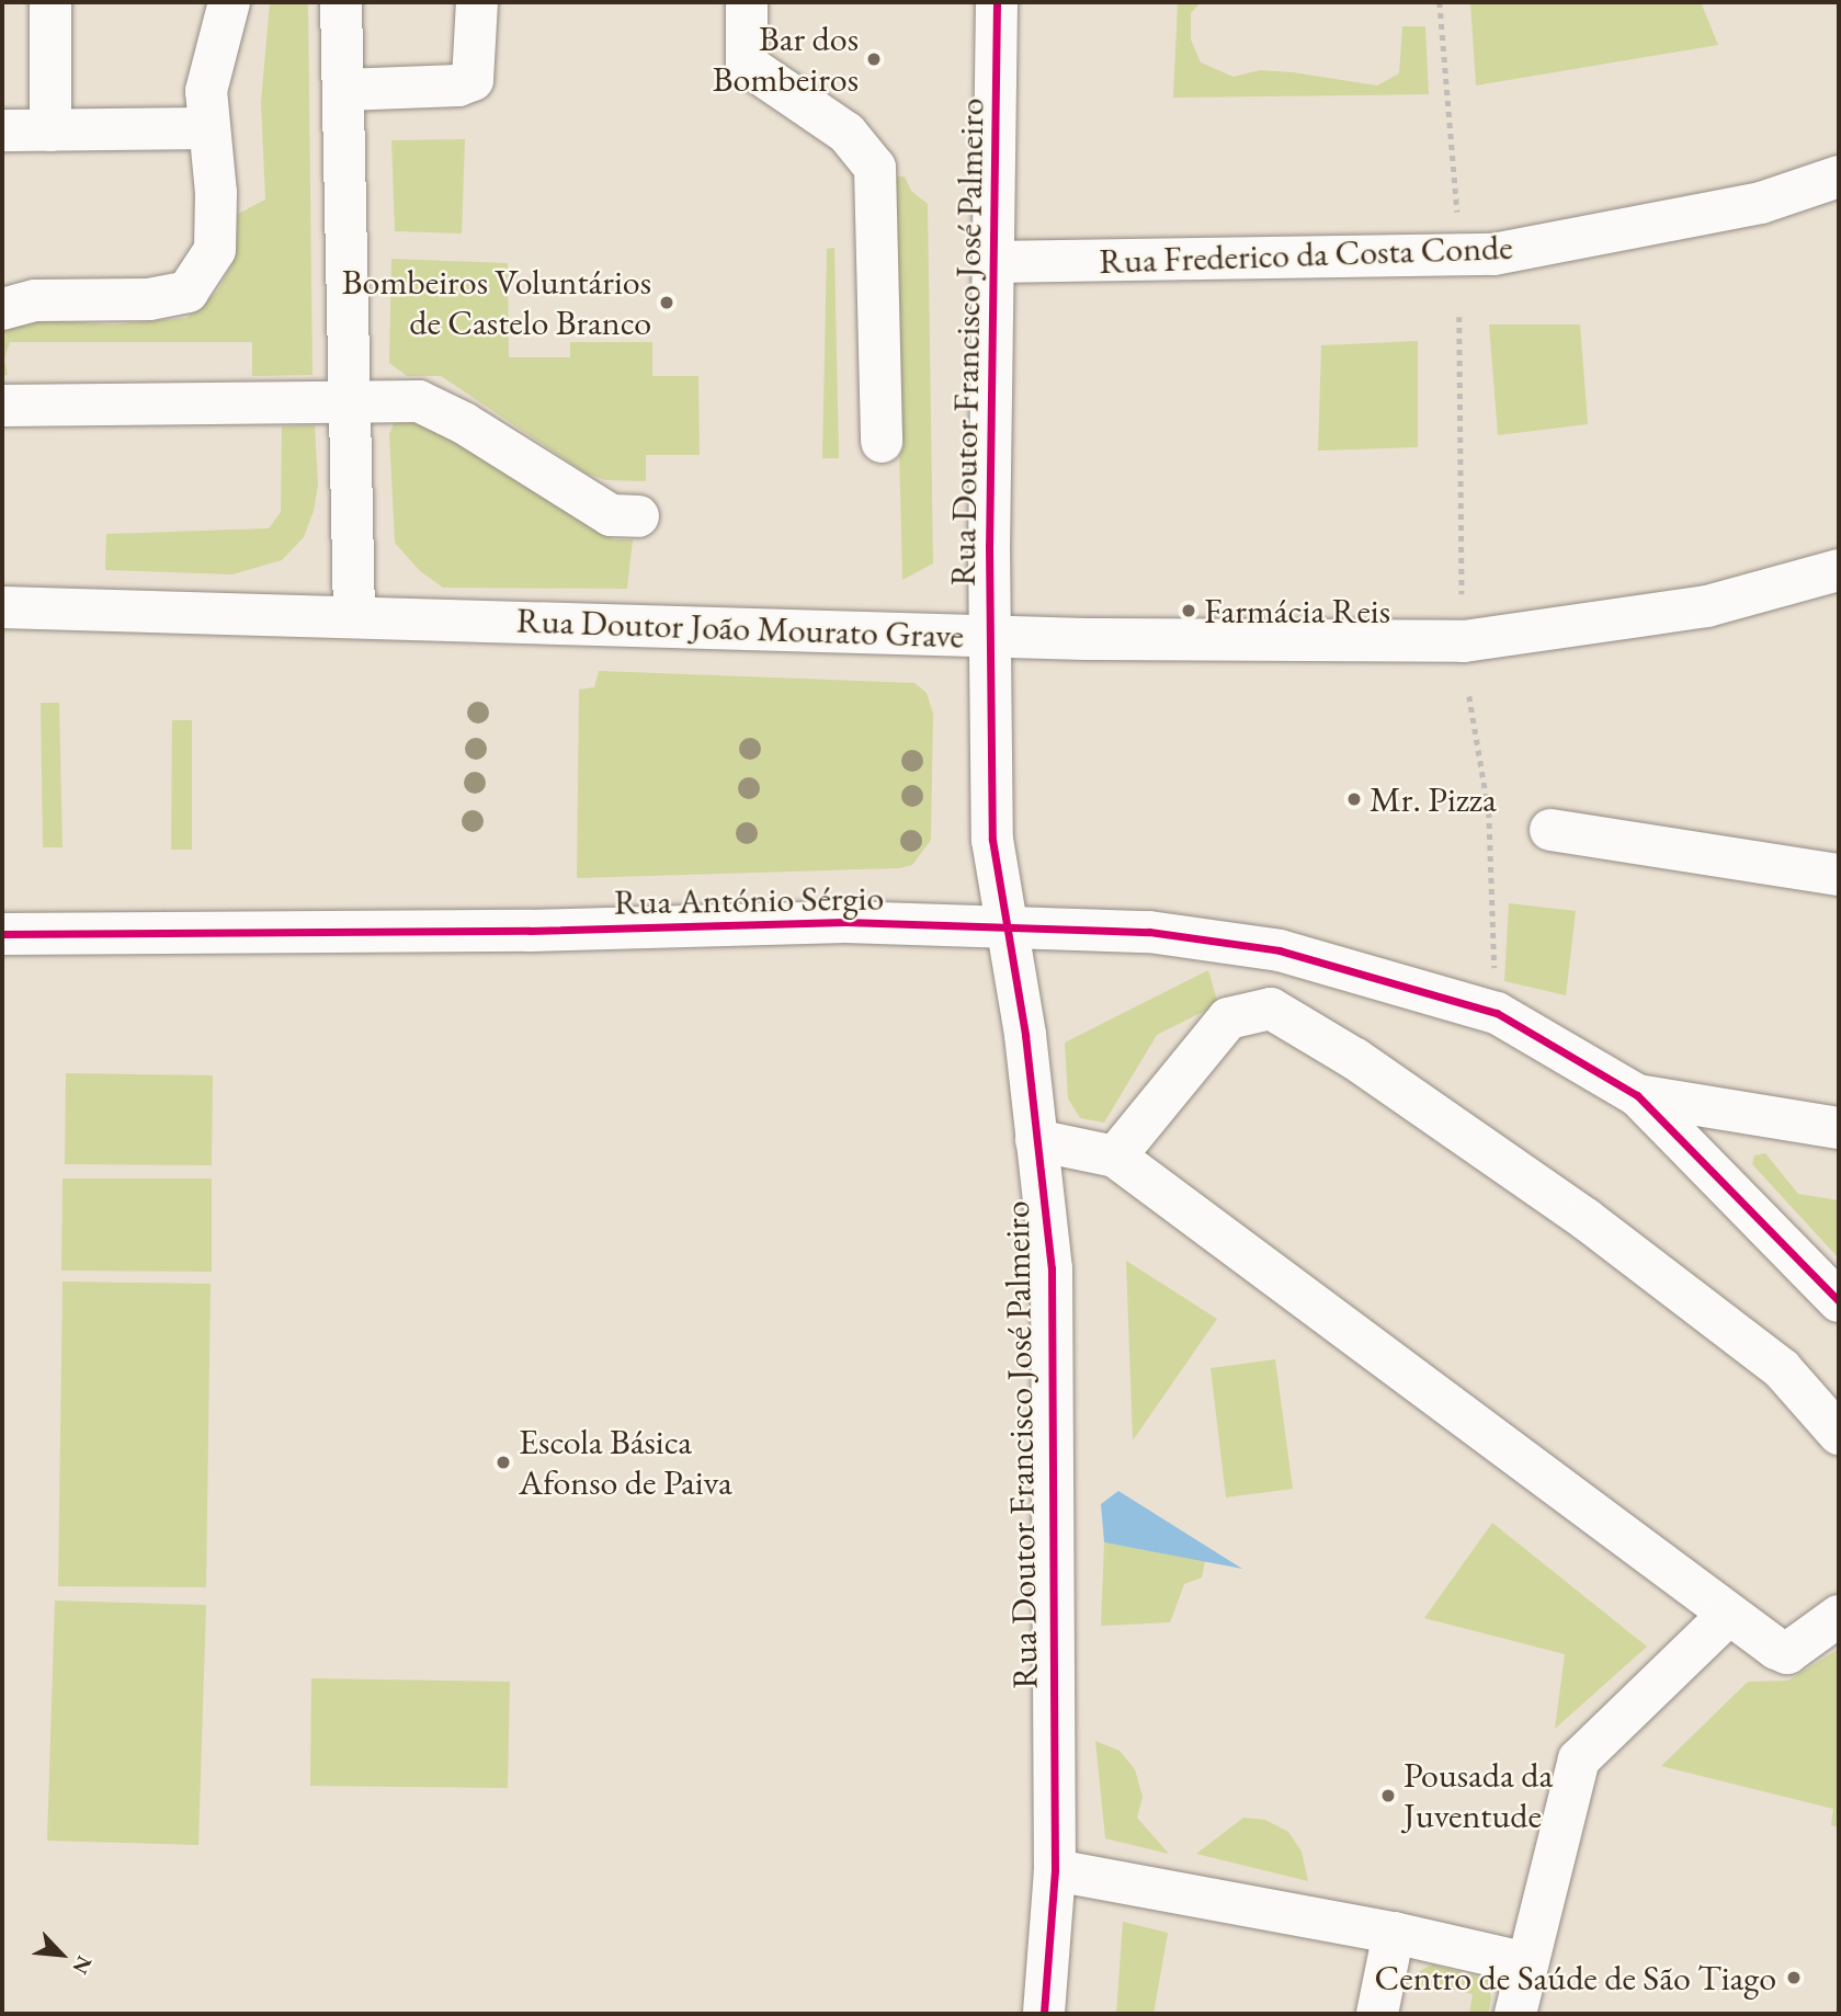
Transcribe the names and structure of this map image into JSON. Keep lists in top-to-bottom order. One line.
{"streets":{"street":["Rua Frederico da Costa Conde","Rua Doutor Francisco José Palmeiro","Rua Doutor João Mourato Grave","Rua António Sérgio"]},"crossings":[["Rua Frederico da Costa Conde","Rua Doutor Francisco José Palmeiro"],["Rua Doutor Francisco José Palmeiro","Rua Doutor João Mourato Grave"],["Rua Doutor Francisco José Palmeiro","Rua António Sérgio"]],"places":["Bar dos Bombeiros","Bombeiros Voluntários de Castelo Branco","Farmácia Reis","Mr. Pizza","Escola Básica Afonso de Paiva","Pousada da Juventude","Centro de Saúde de São Tiago"],"north":"bottom right"}
